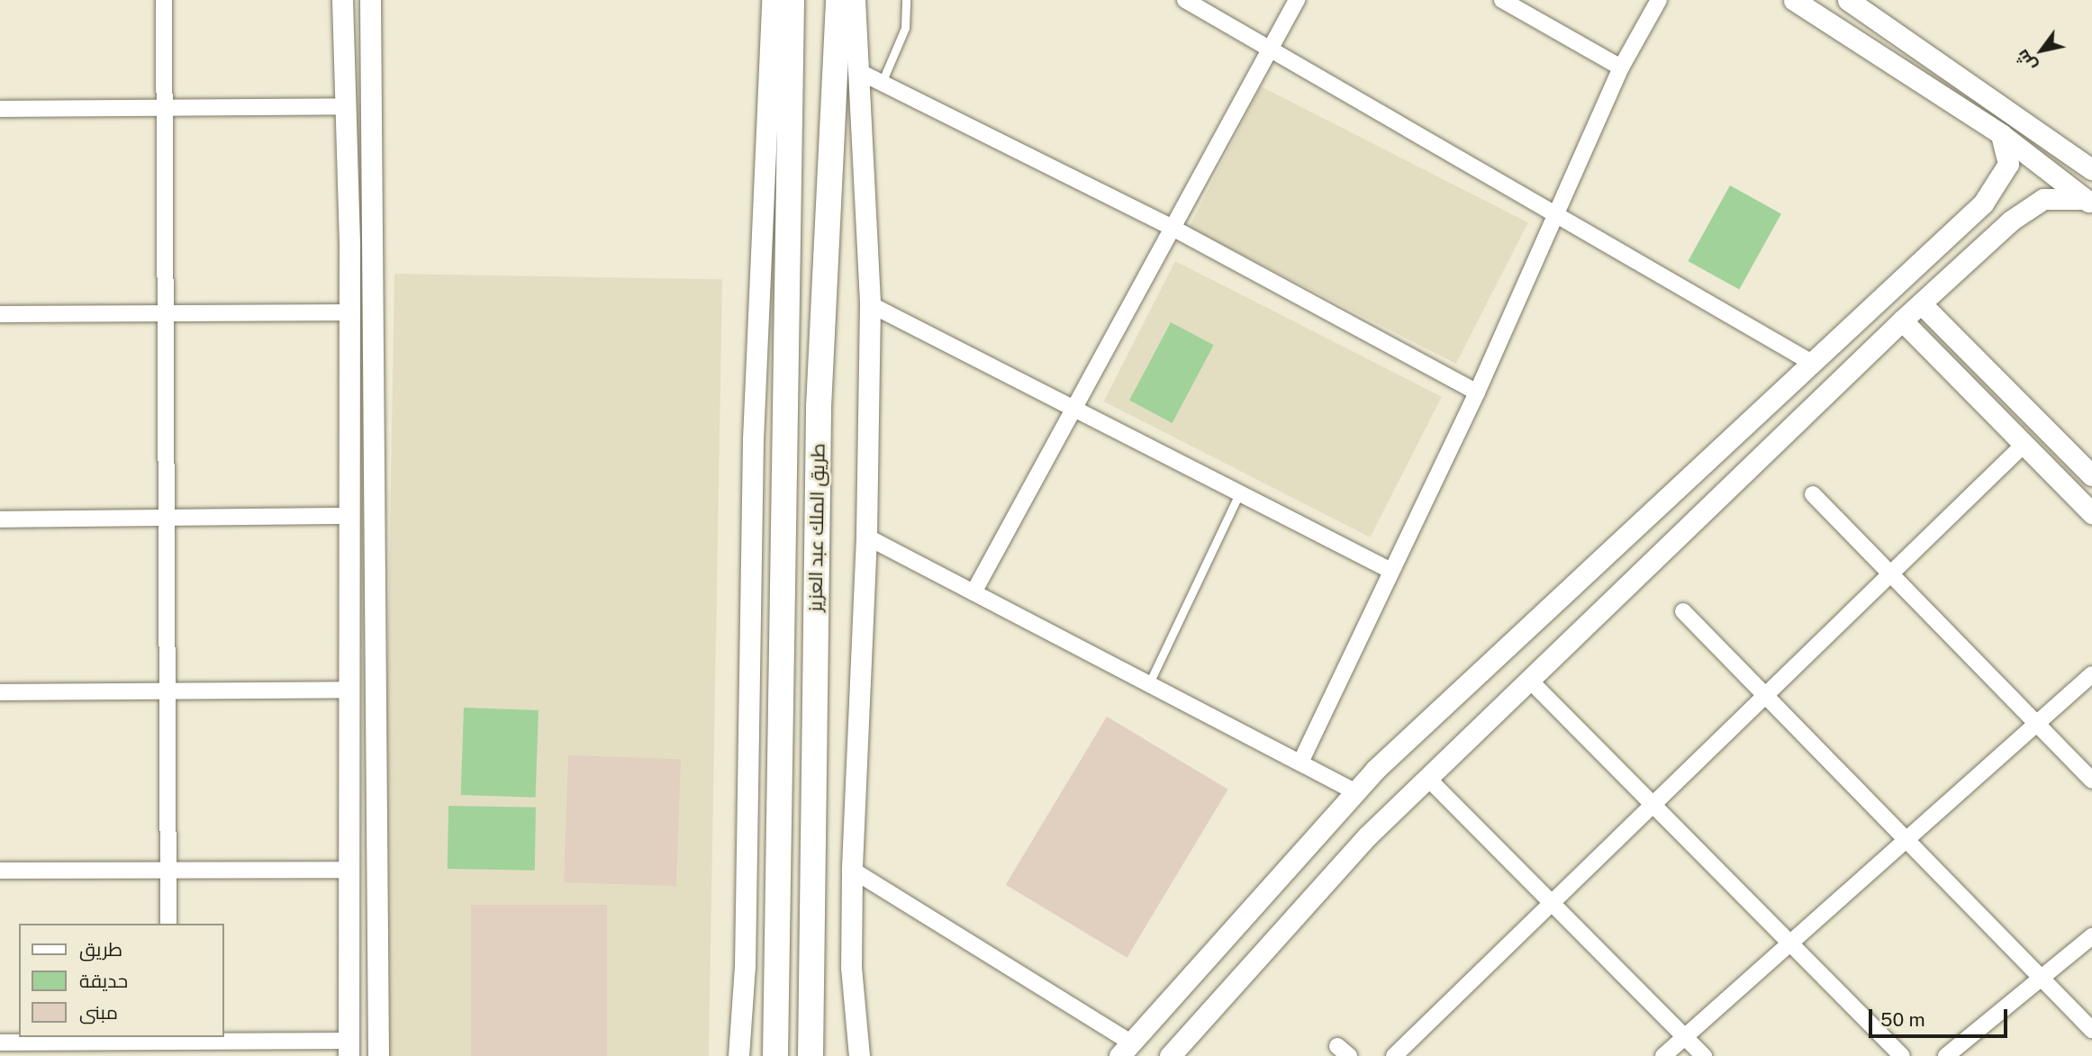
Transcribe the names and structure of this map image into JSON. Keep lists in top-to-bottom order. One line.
{"streets":{"main road":["طريق الملك عبد العزيز"]},"legend":["طريق","حديقة","مبنى"],"scale_bar":"50 m","north":"bottom left"}
